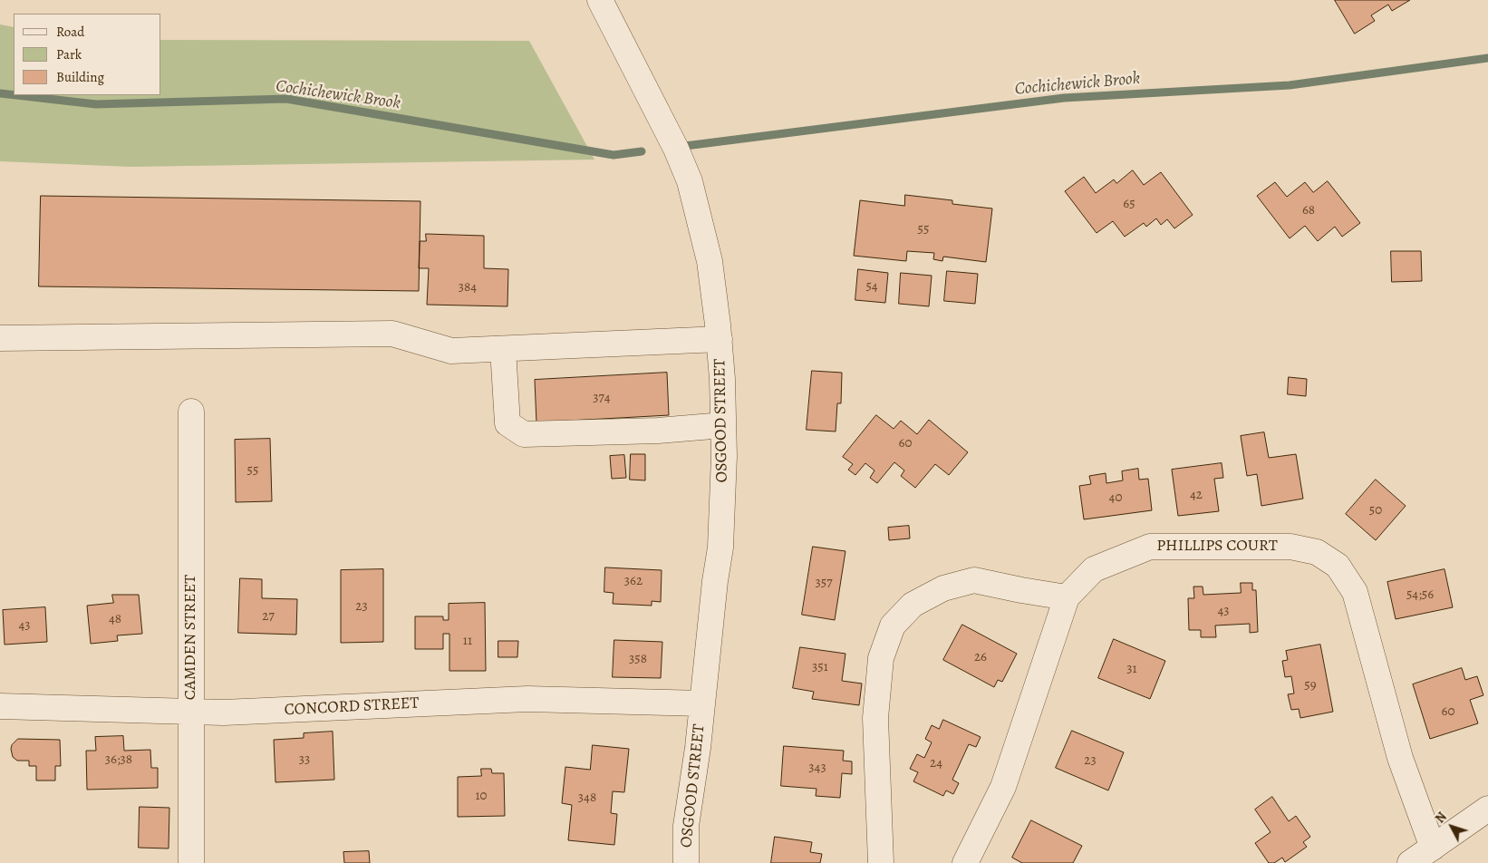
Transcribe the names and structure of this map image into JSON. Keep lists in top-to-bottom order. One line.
{"streets":{"street":["OSGOOD STREET","PHILLIPS COURT","CAMDEN STREET","CONCORD STREET"]},"crossings":[["OSGOOD STREET","CONCORD STREET"],["CAMDEN STREET","CONCORD STREET"]],"water":["Cochichewick Brook"],"house_numbers":["65","68","55","54","384","374","60","55","42","40","50","362","357","54;56","23","43","27","48","43","11","26","358","351","31","59","60","36;38","33","23","24","343","10","348"],"legend":["Road","Park","Building"],"north":"top left"}
